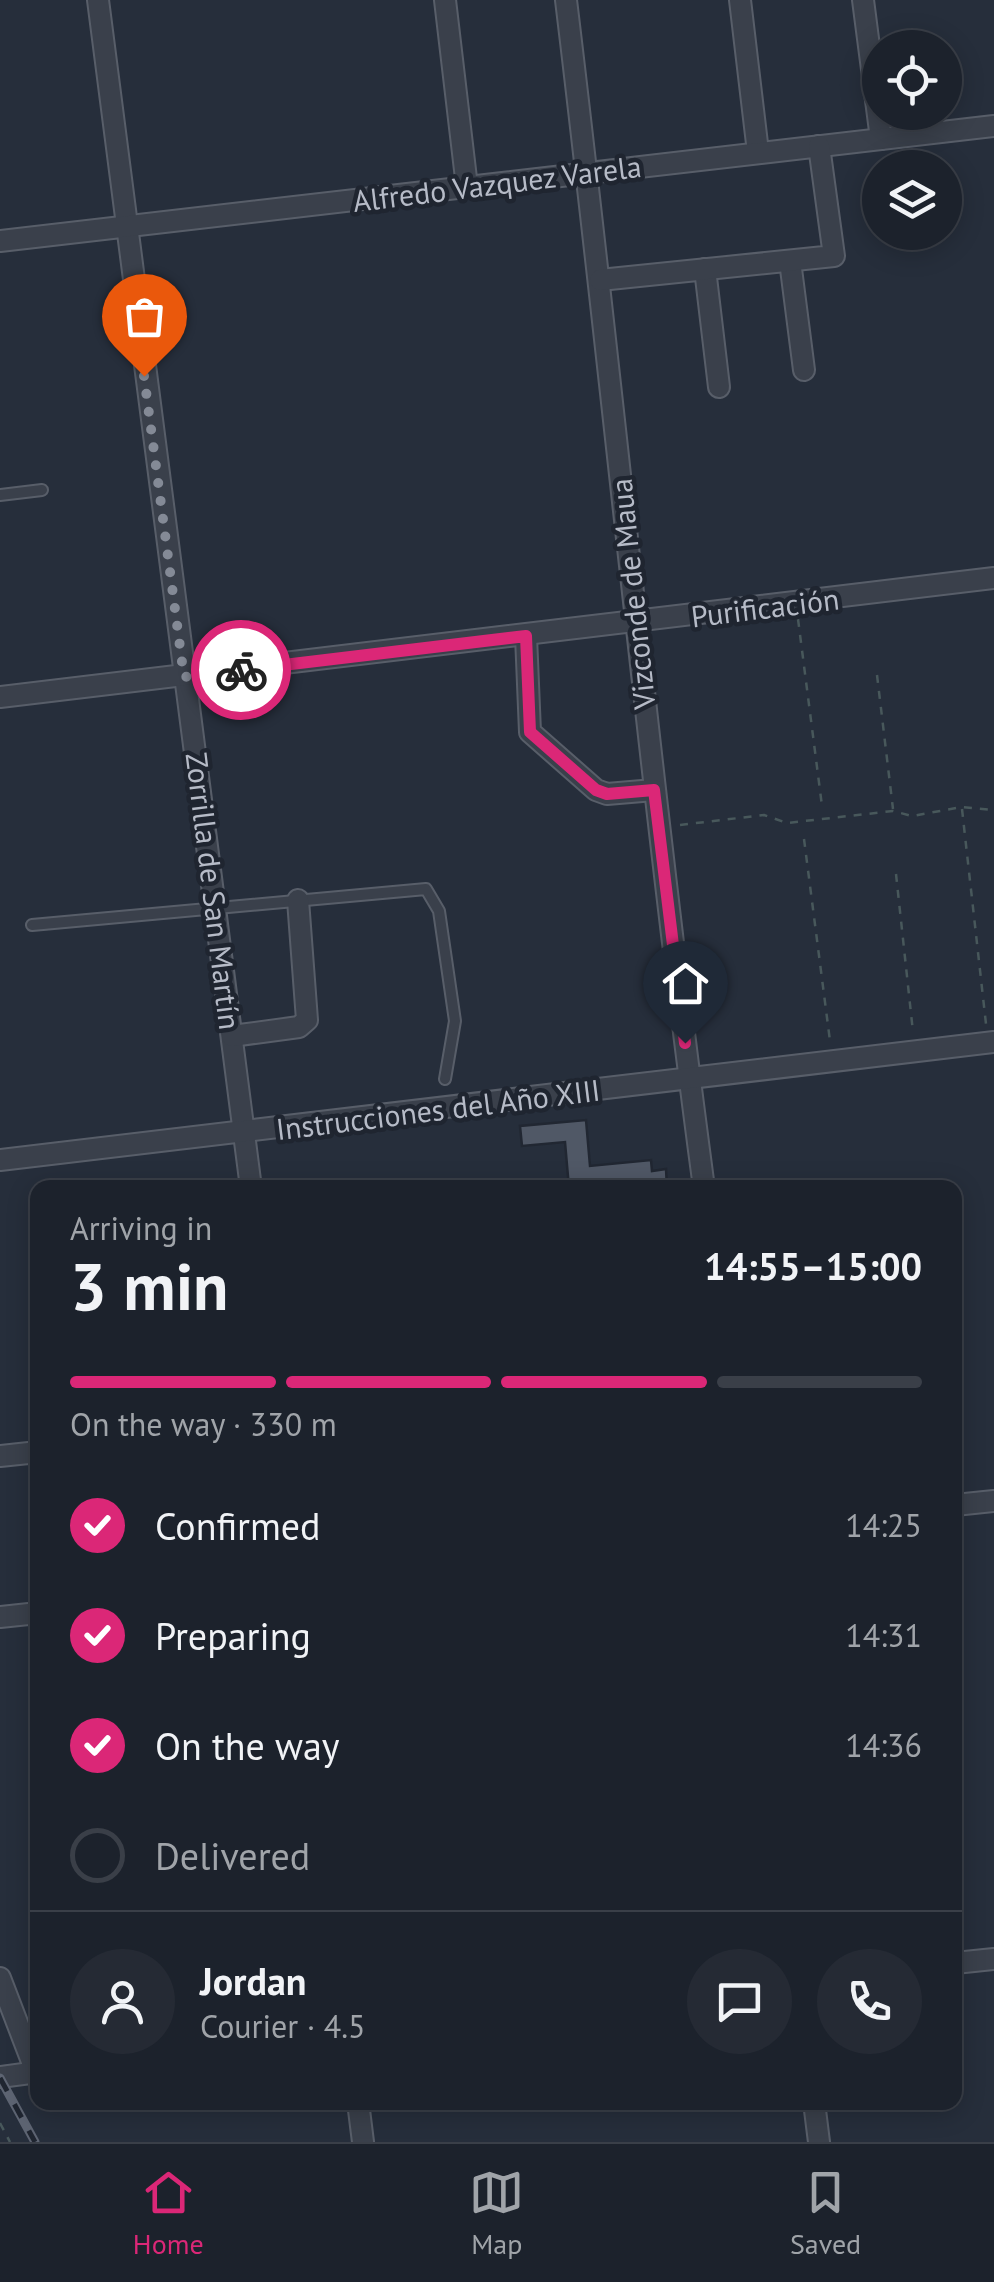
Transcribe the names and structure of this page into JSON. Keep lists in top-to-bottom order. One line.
{"streets":{"street":["Alfredo Vazquez Varela","Vizconde de Maua","Purificación","Zorrilla de San Martín","Instrucciones del Año XIII"]},"crossings":[["Alfredo Vazquez Varela","Vizconde de Maua"],["Alfredo Vazquez Varela","Zorrilla de San Martín"],["Vizconde de Maua","Purificación"],["Vizconde de Maua","Instrucciones del Año XIII"],["Purificación","Zorrilla de San Martín"],["Zorrilla de San Martín","Instrucciones del Año XIII"]],"page":{"heading":["3 min","Arriving in","14:55–15:00"],"panel":["Jordan","Courier · 4.5"],"bar":"On the way · 330 m","list":[["Confirmed","14:25"],["Preparing","14:31"],["On the way","14:36"],"Delivered"],"tabs":["Home","Map","Saved"]}}
